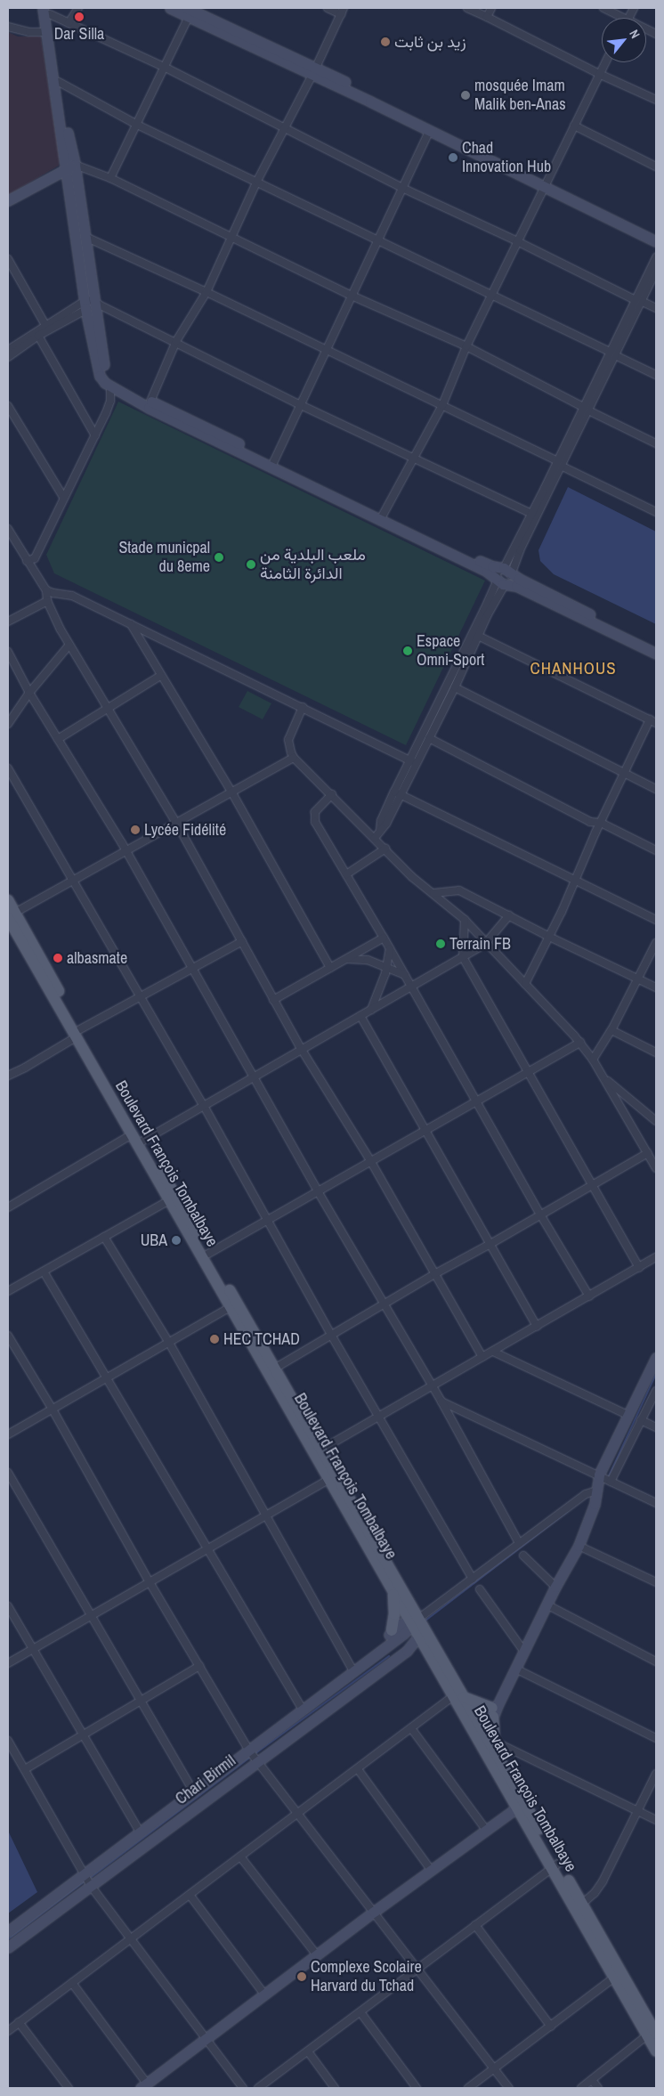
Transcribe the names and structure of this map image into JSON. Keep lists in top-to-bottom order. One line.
{"streets":{"main road":["Boulevard François Tombalbaye"],"street":["Chari Birmil"]},"crossings":[["Boulevard François Tombalbaye","Chari Birmil"]],"districts":["CHANHOUS"],"places":["Dar Silla","زيد بن ثابت","mosquée Imam Malik ben-Anas","Chad Innovation Hub","Stade municpal du 8eme","ملعب البلدية من الدائرة الثامنة","Espace Omni-Sport","Lycée Fidélité","Terrain FB","albasmate","UBA","HEC TCHAD","Complexe Scolaire Harvard du Tchad"],"north":"top right"}
